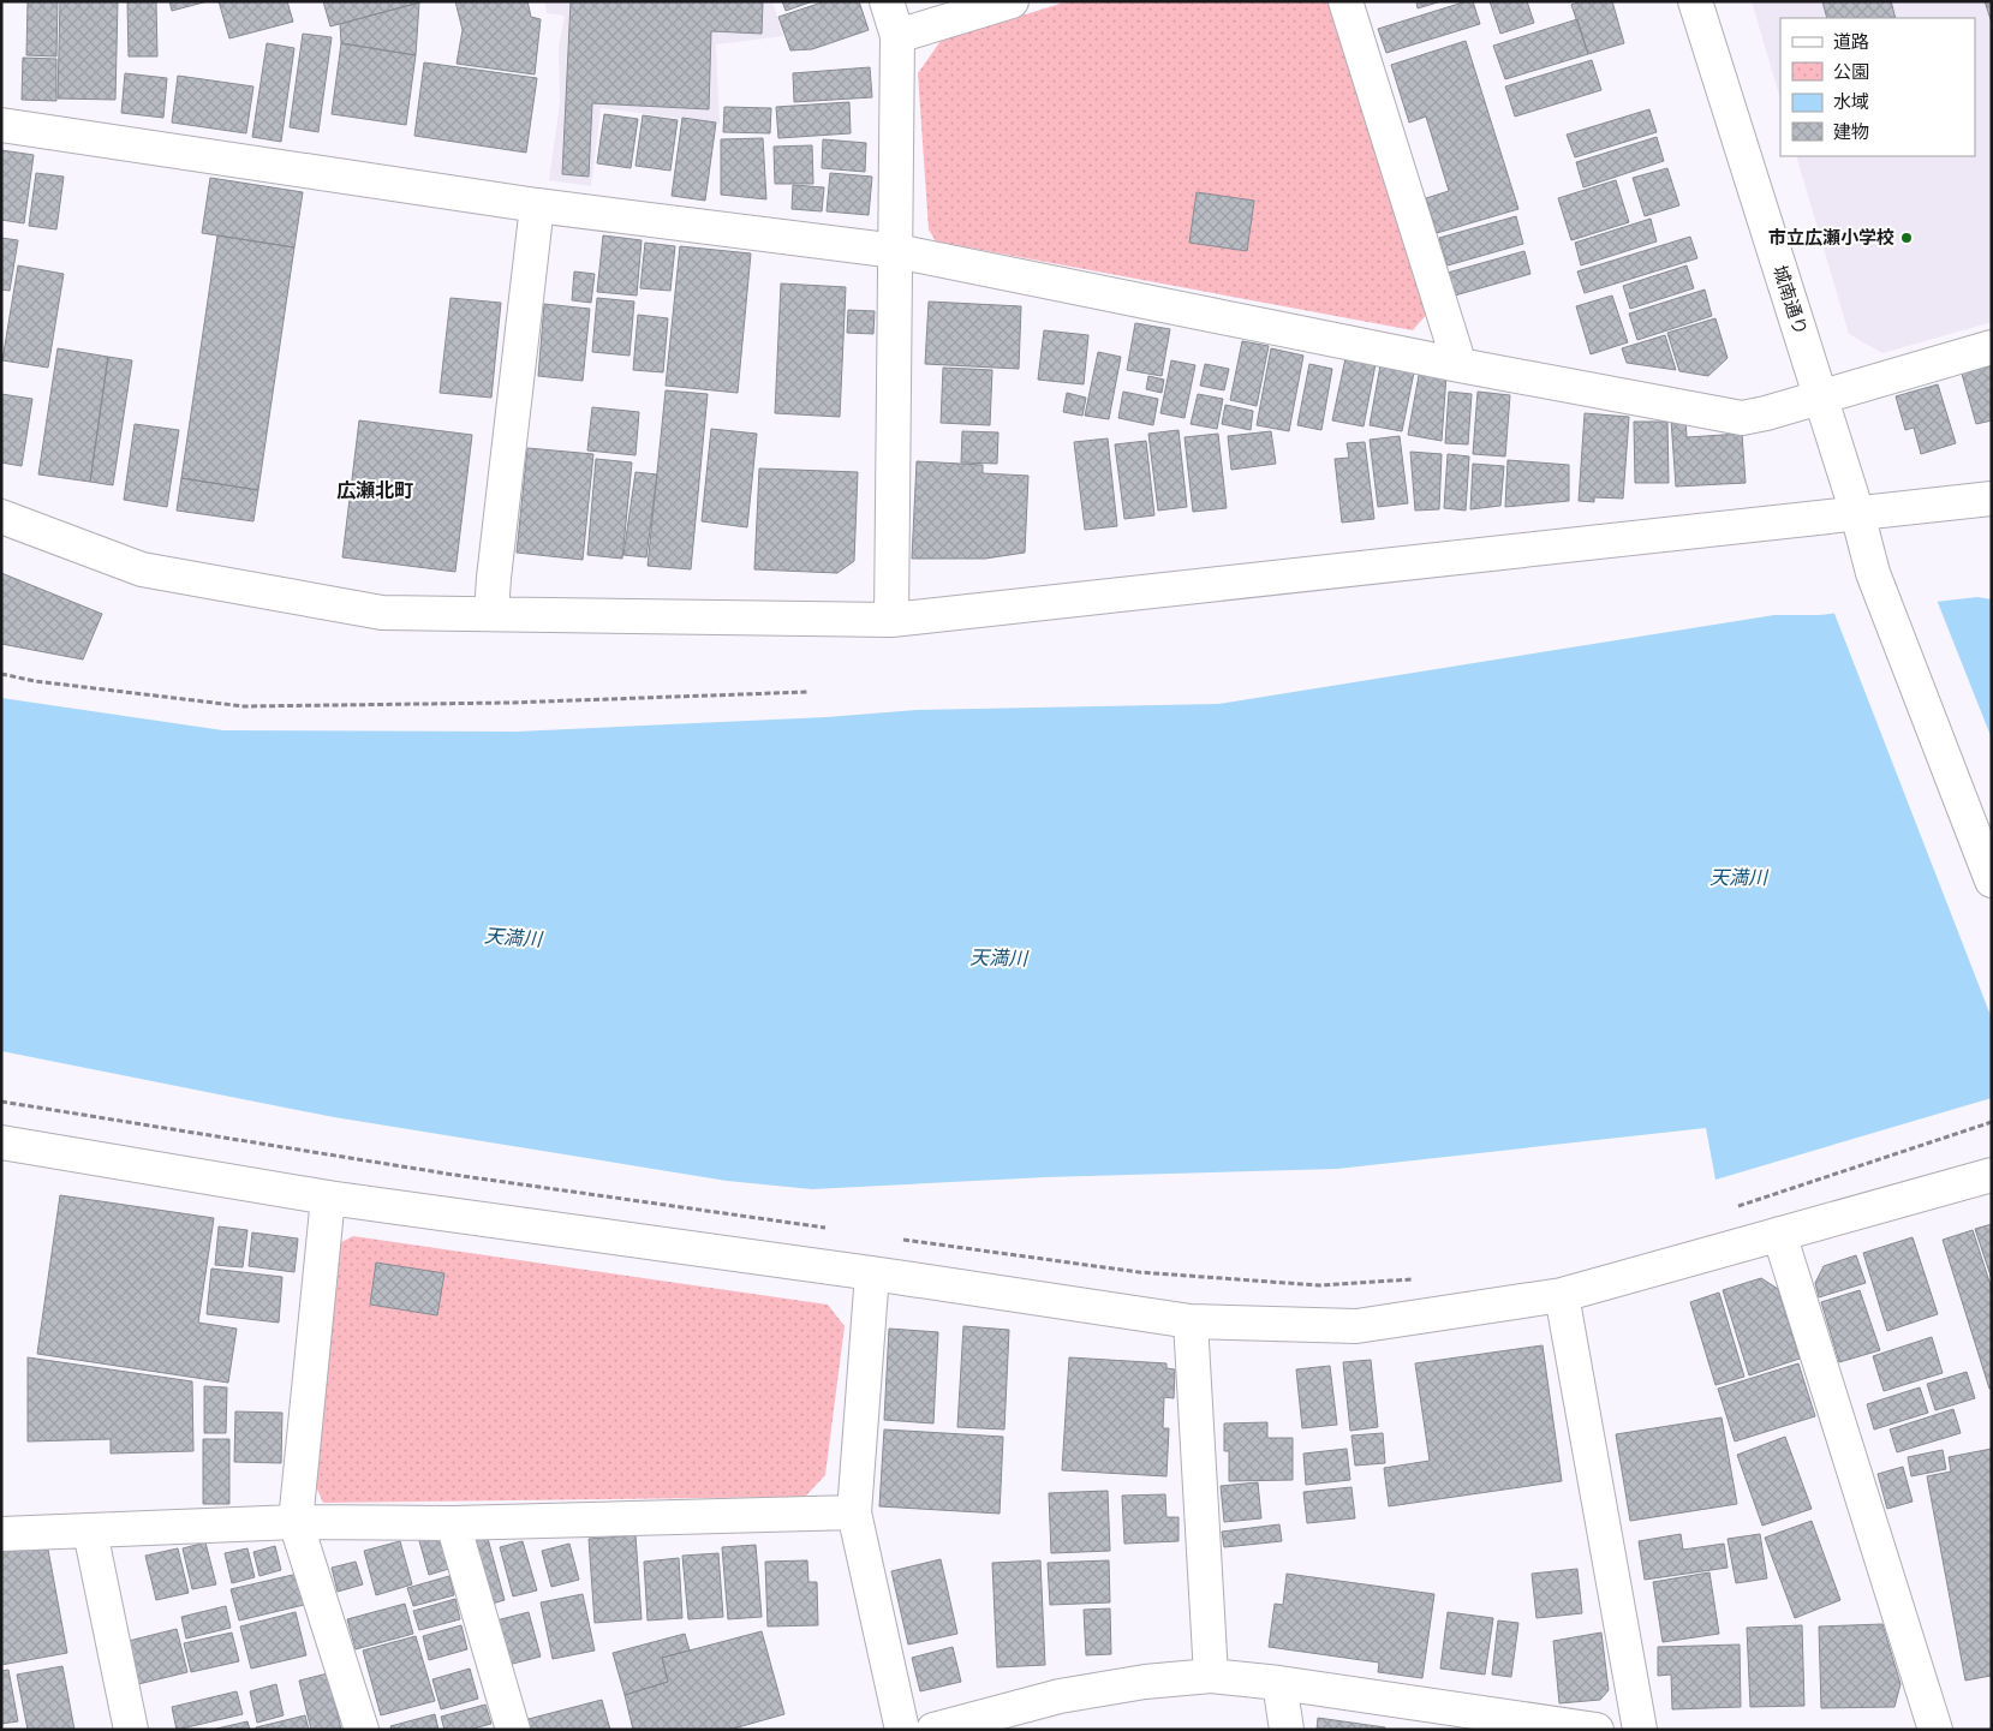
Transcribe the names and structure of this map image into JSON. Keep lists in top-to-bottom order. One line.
{"streets":{"street":["城南通り"]},"districts":["広瀬北町"],"water":["天満川"],"places":["市立広瀬小学校"],"legend":["道路","公園","水域","建物"]}
